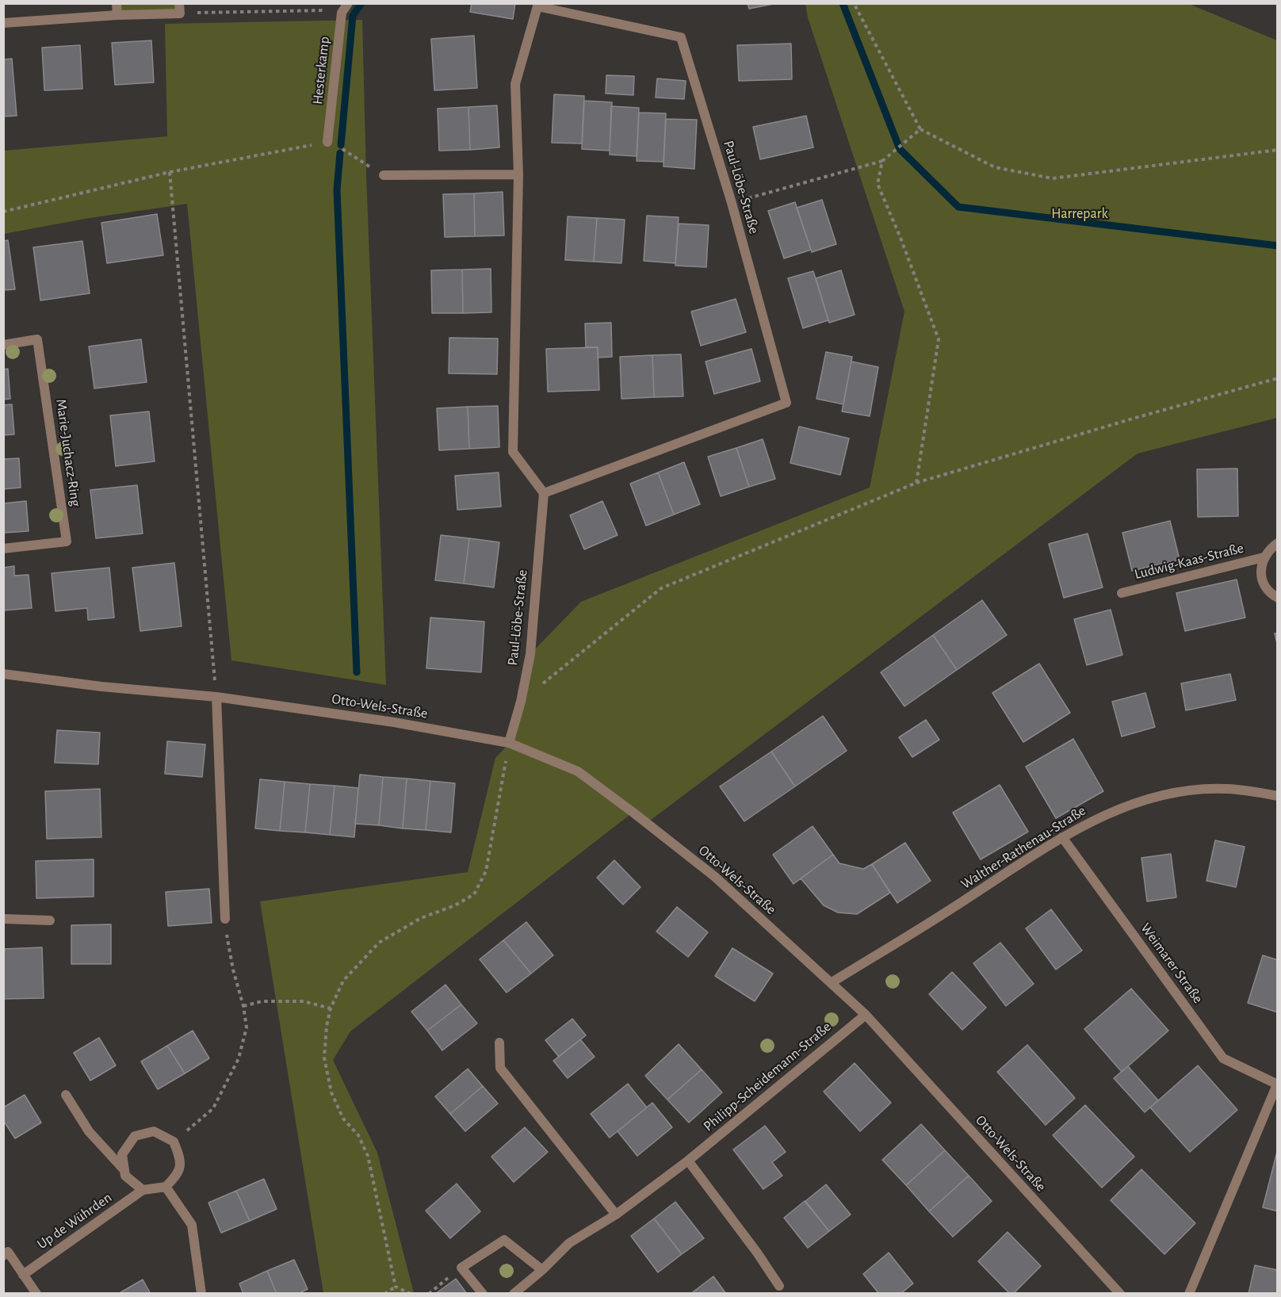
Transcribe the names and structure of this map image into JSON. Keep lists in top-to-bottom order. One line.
{"streets":{"street":["Hesterkamp","Paul-Löbe-Straße","Marie-Juchacz-Ring","Ludwig-Kaas-Straße","Otto-Wels-Straße","Walther-Rathenau-Straße","Weimarer Straße","Philipp-Scheidemann-Straße","Up de Wührden"]},"crossings":[["Paul-Löbe-Straße","Otto-Wels-Straße"],["Otto-Wels-Straße","Walther-Rathenau-Straße"],["Otto-Wels-Straße","Philipp-Scheidemann-Straße"],["Walther-Rathenau-Straße","Weimarer Straße"]],"parks":["Harrepark"]}
